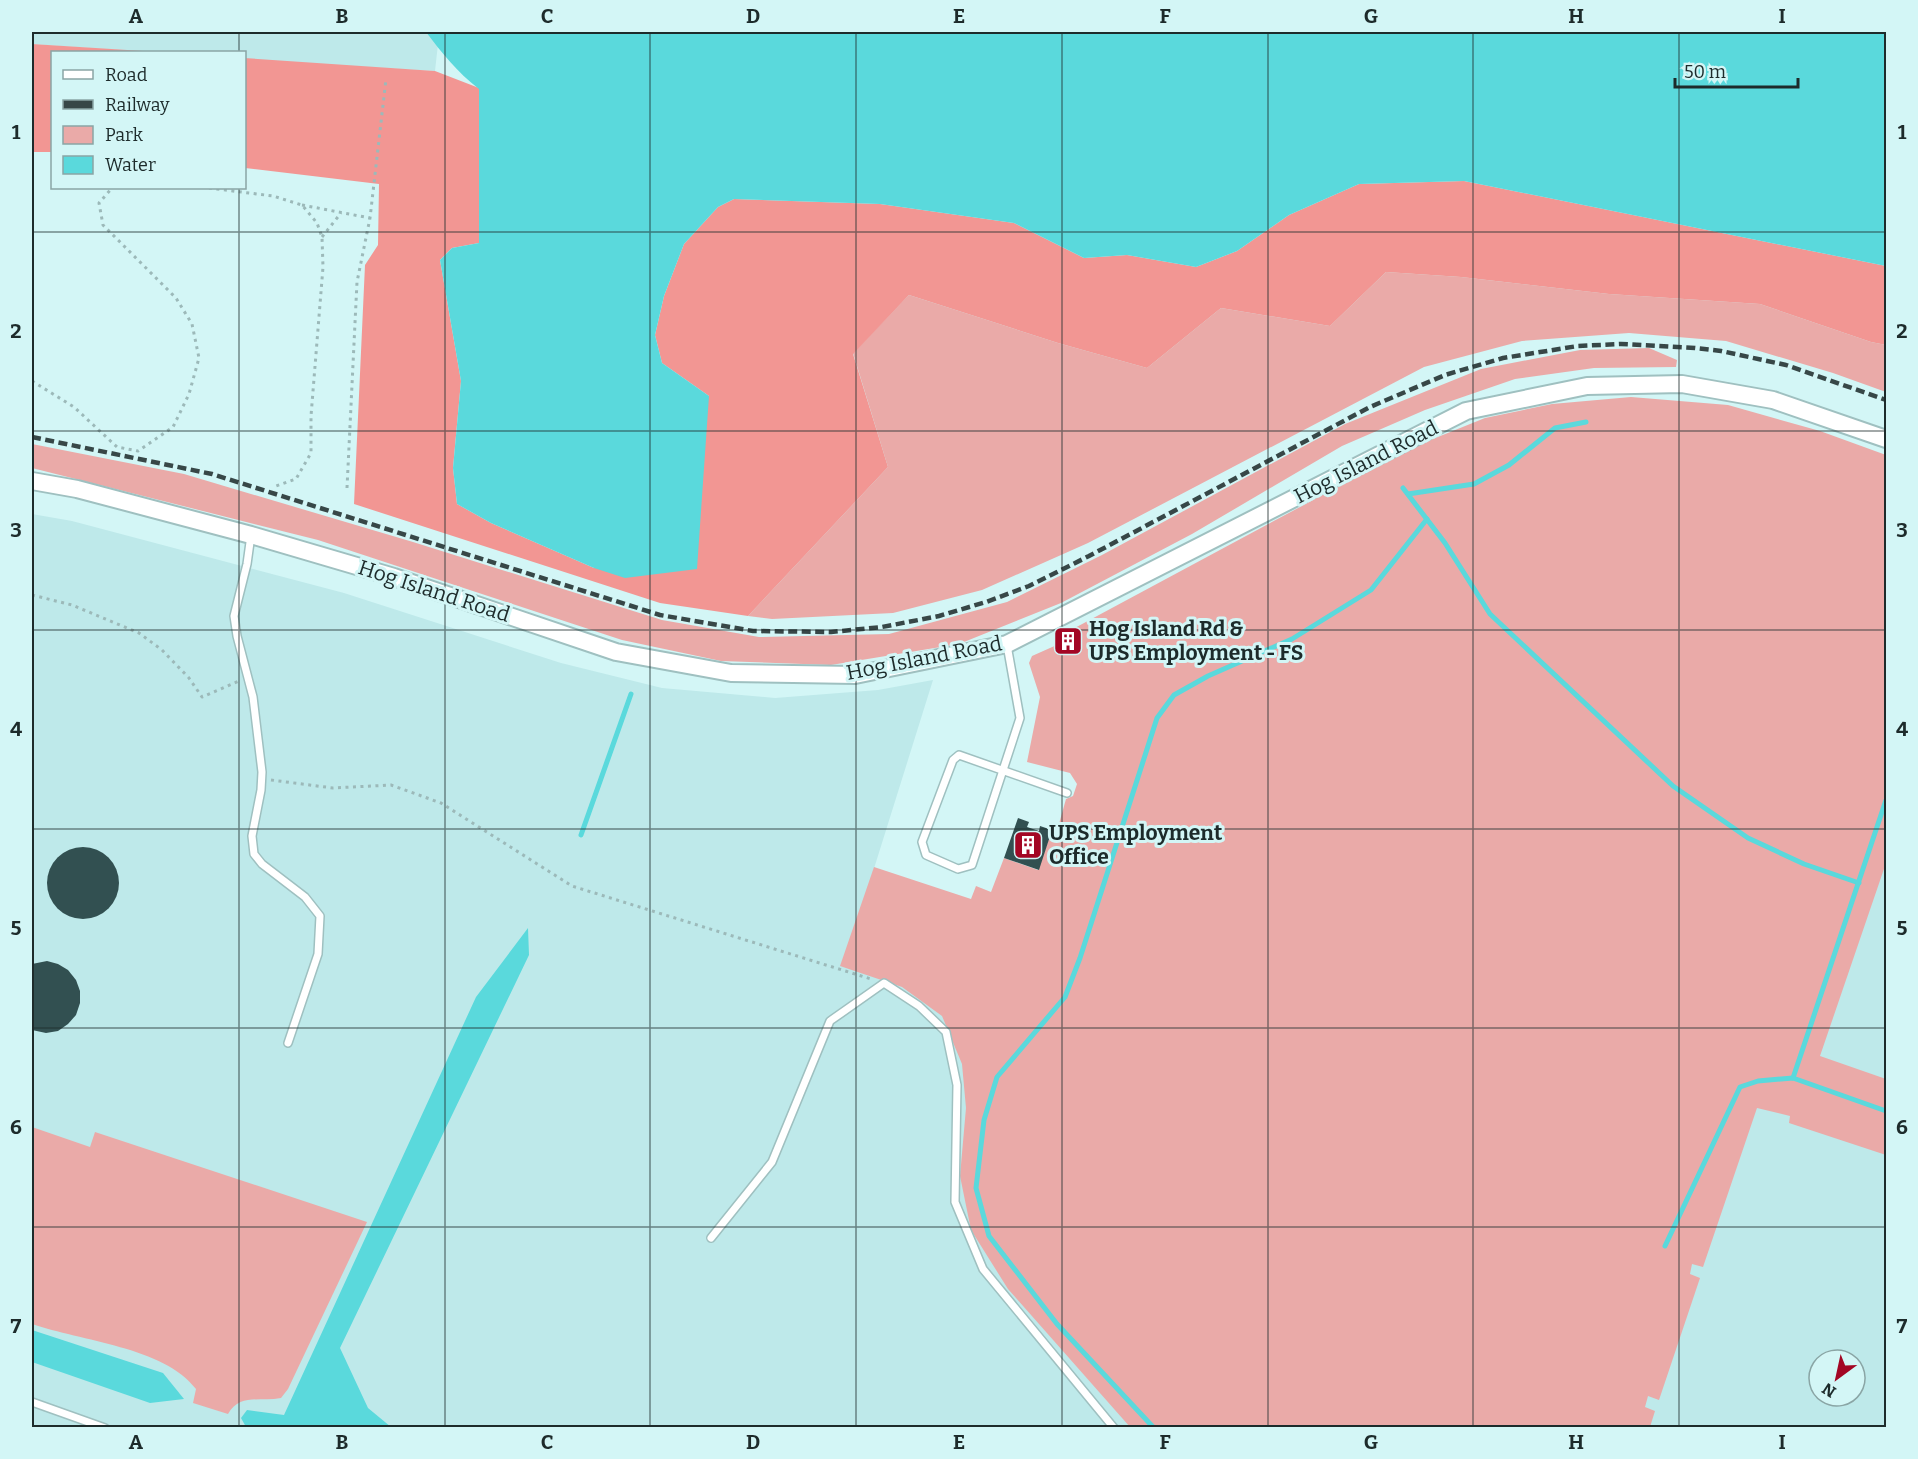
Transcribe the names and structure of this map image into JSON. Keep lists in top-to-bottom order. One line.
{"streets":{"street":["Hog Island Road"]},"places":{"building":["Hog Island Rd & UPS Employment - FS","UPS Employment Office"]},"legend":["Road","Railway","Park","Water"],"scale_bar":"50 m","north":"bottom left","grid":{"columns":["A","B","C","D","E","F","G","H","I"],"rows":["1","2","3","4","5","6","7"]}}
